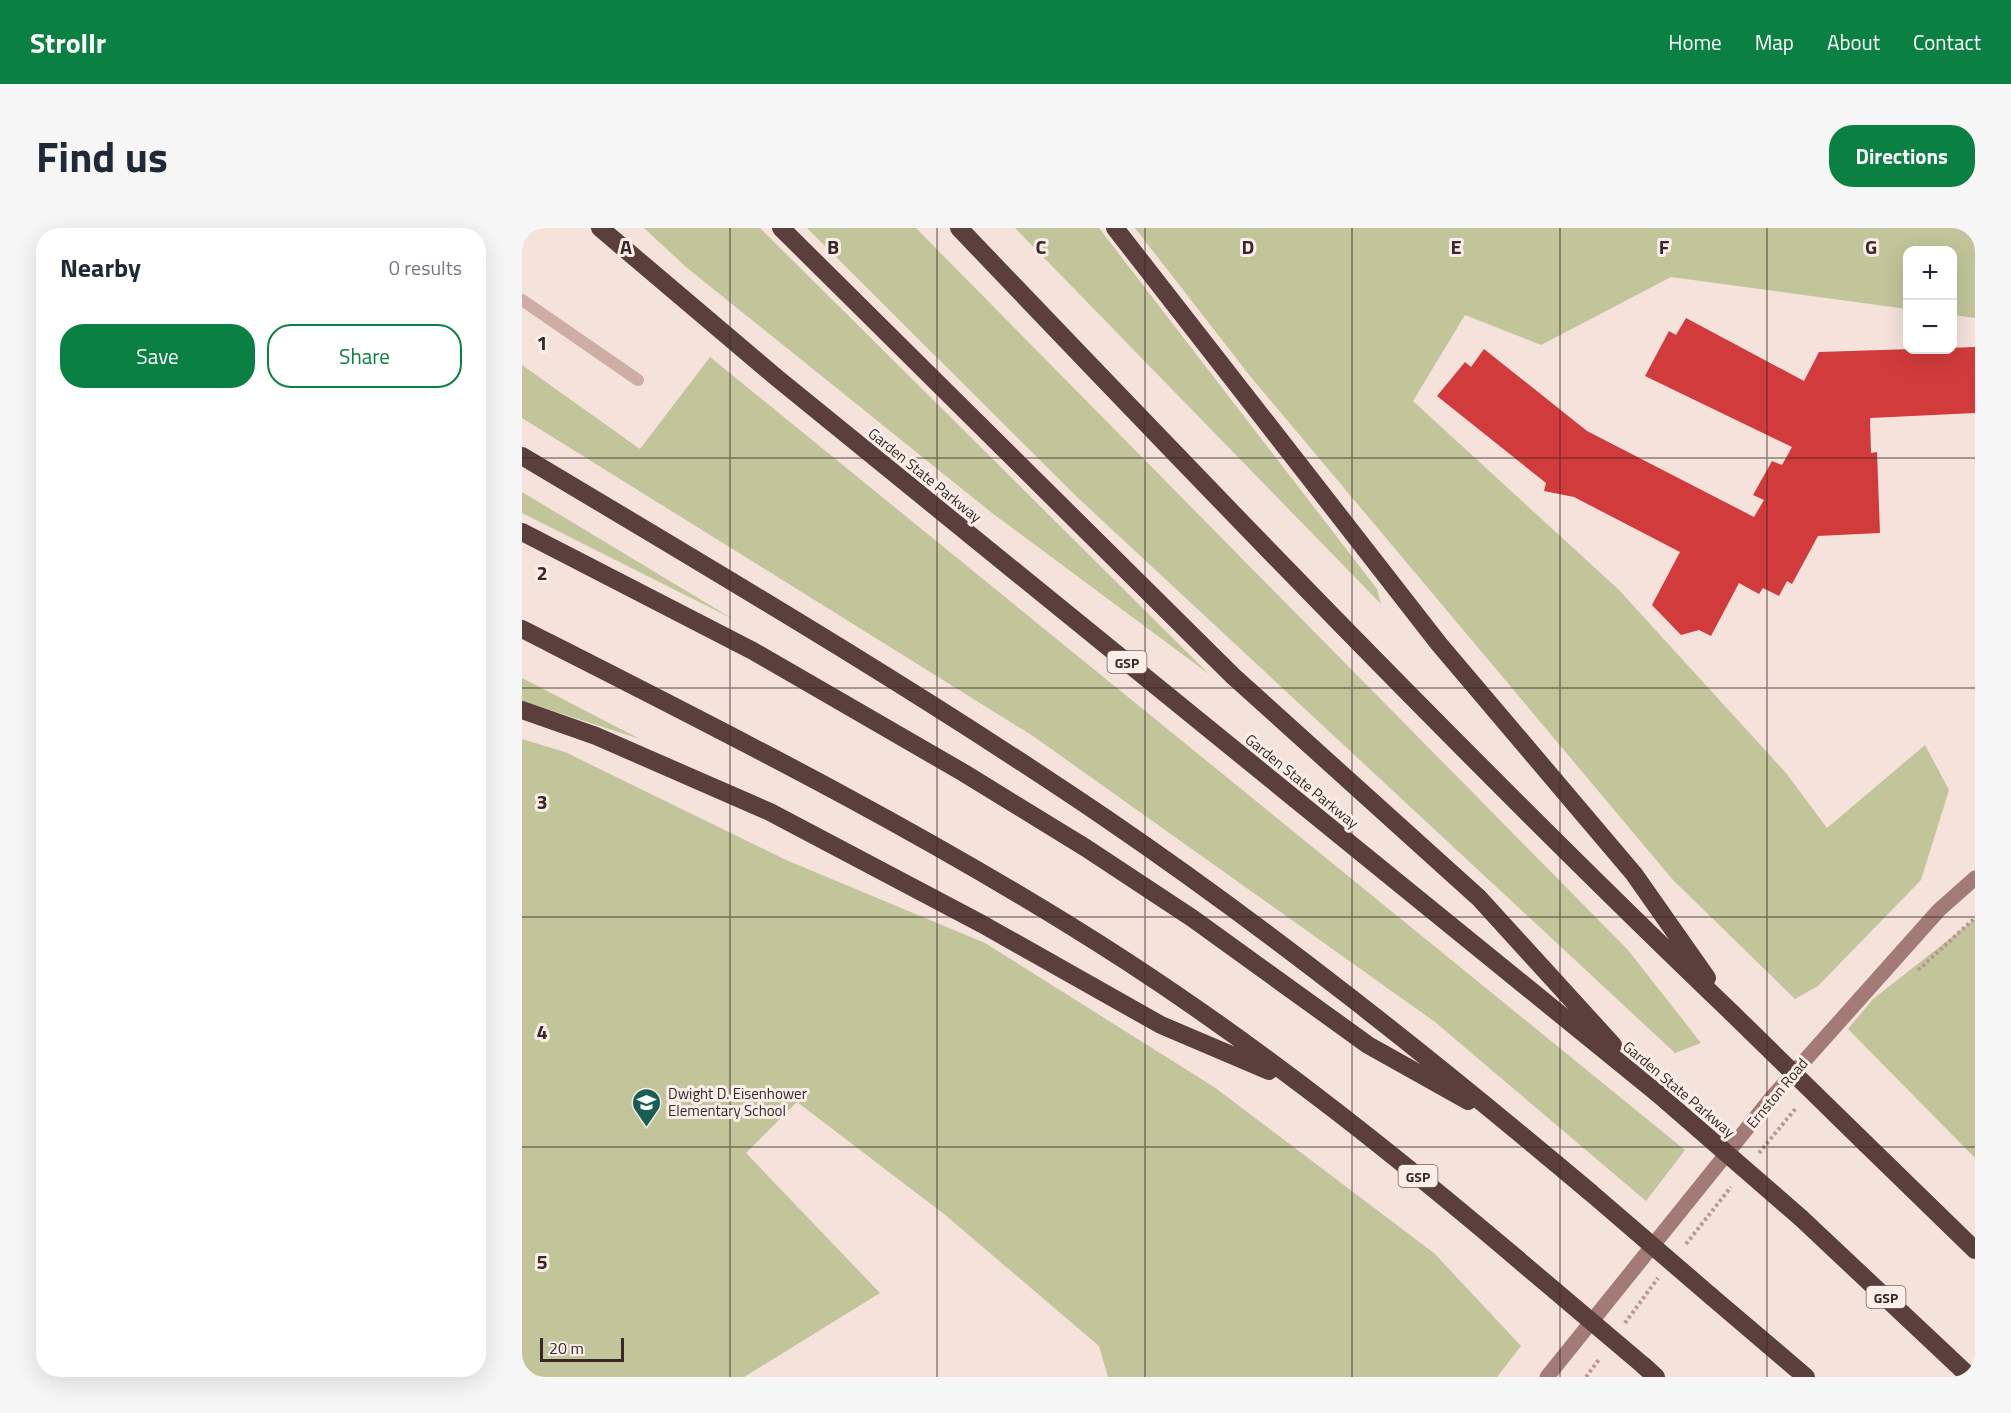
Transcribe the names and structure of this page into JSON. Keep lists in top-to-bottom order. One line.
{"streets":{"highway":["Garden State Parkway","GSP"],"street":["Ernston Road"]},"places":{"school or university":["Dwight D. Eisenhower Elementary School"]},"scale_bar":"20 m","page":{"header":"Strollr","nav":["Home","Map","About","Contact"],"title":"Find us","buttons":["Directions",["Save","Share"]],"heading":["Nearby","0 results"],"map_buttons":["+","−"],"scale":"20 m"},"grid":{"columns":["A","B","C","D","E","F","G"],"rows":["1","2","3","4","5"]}}
